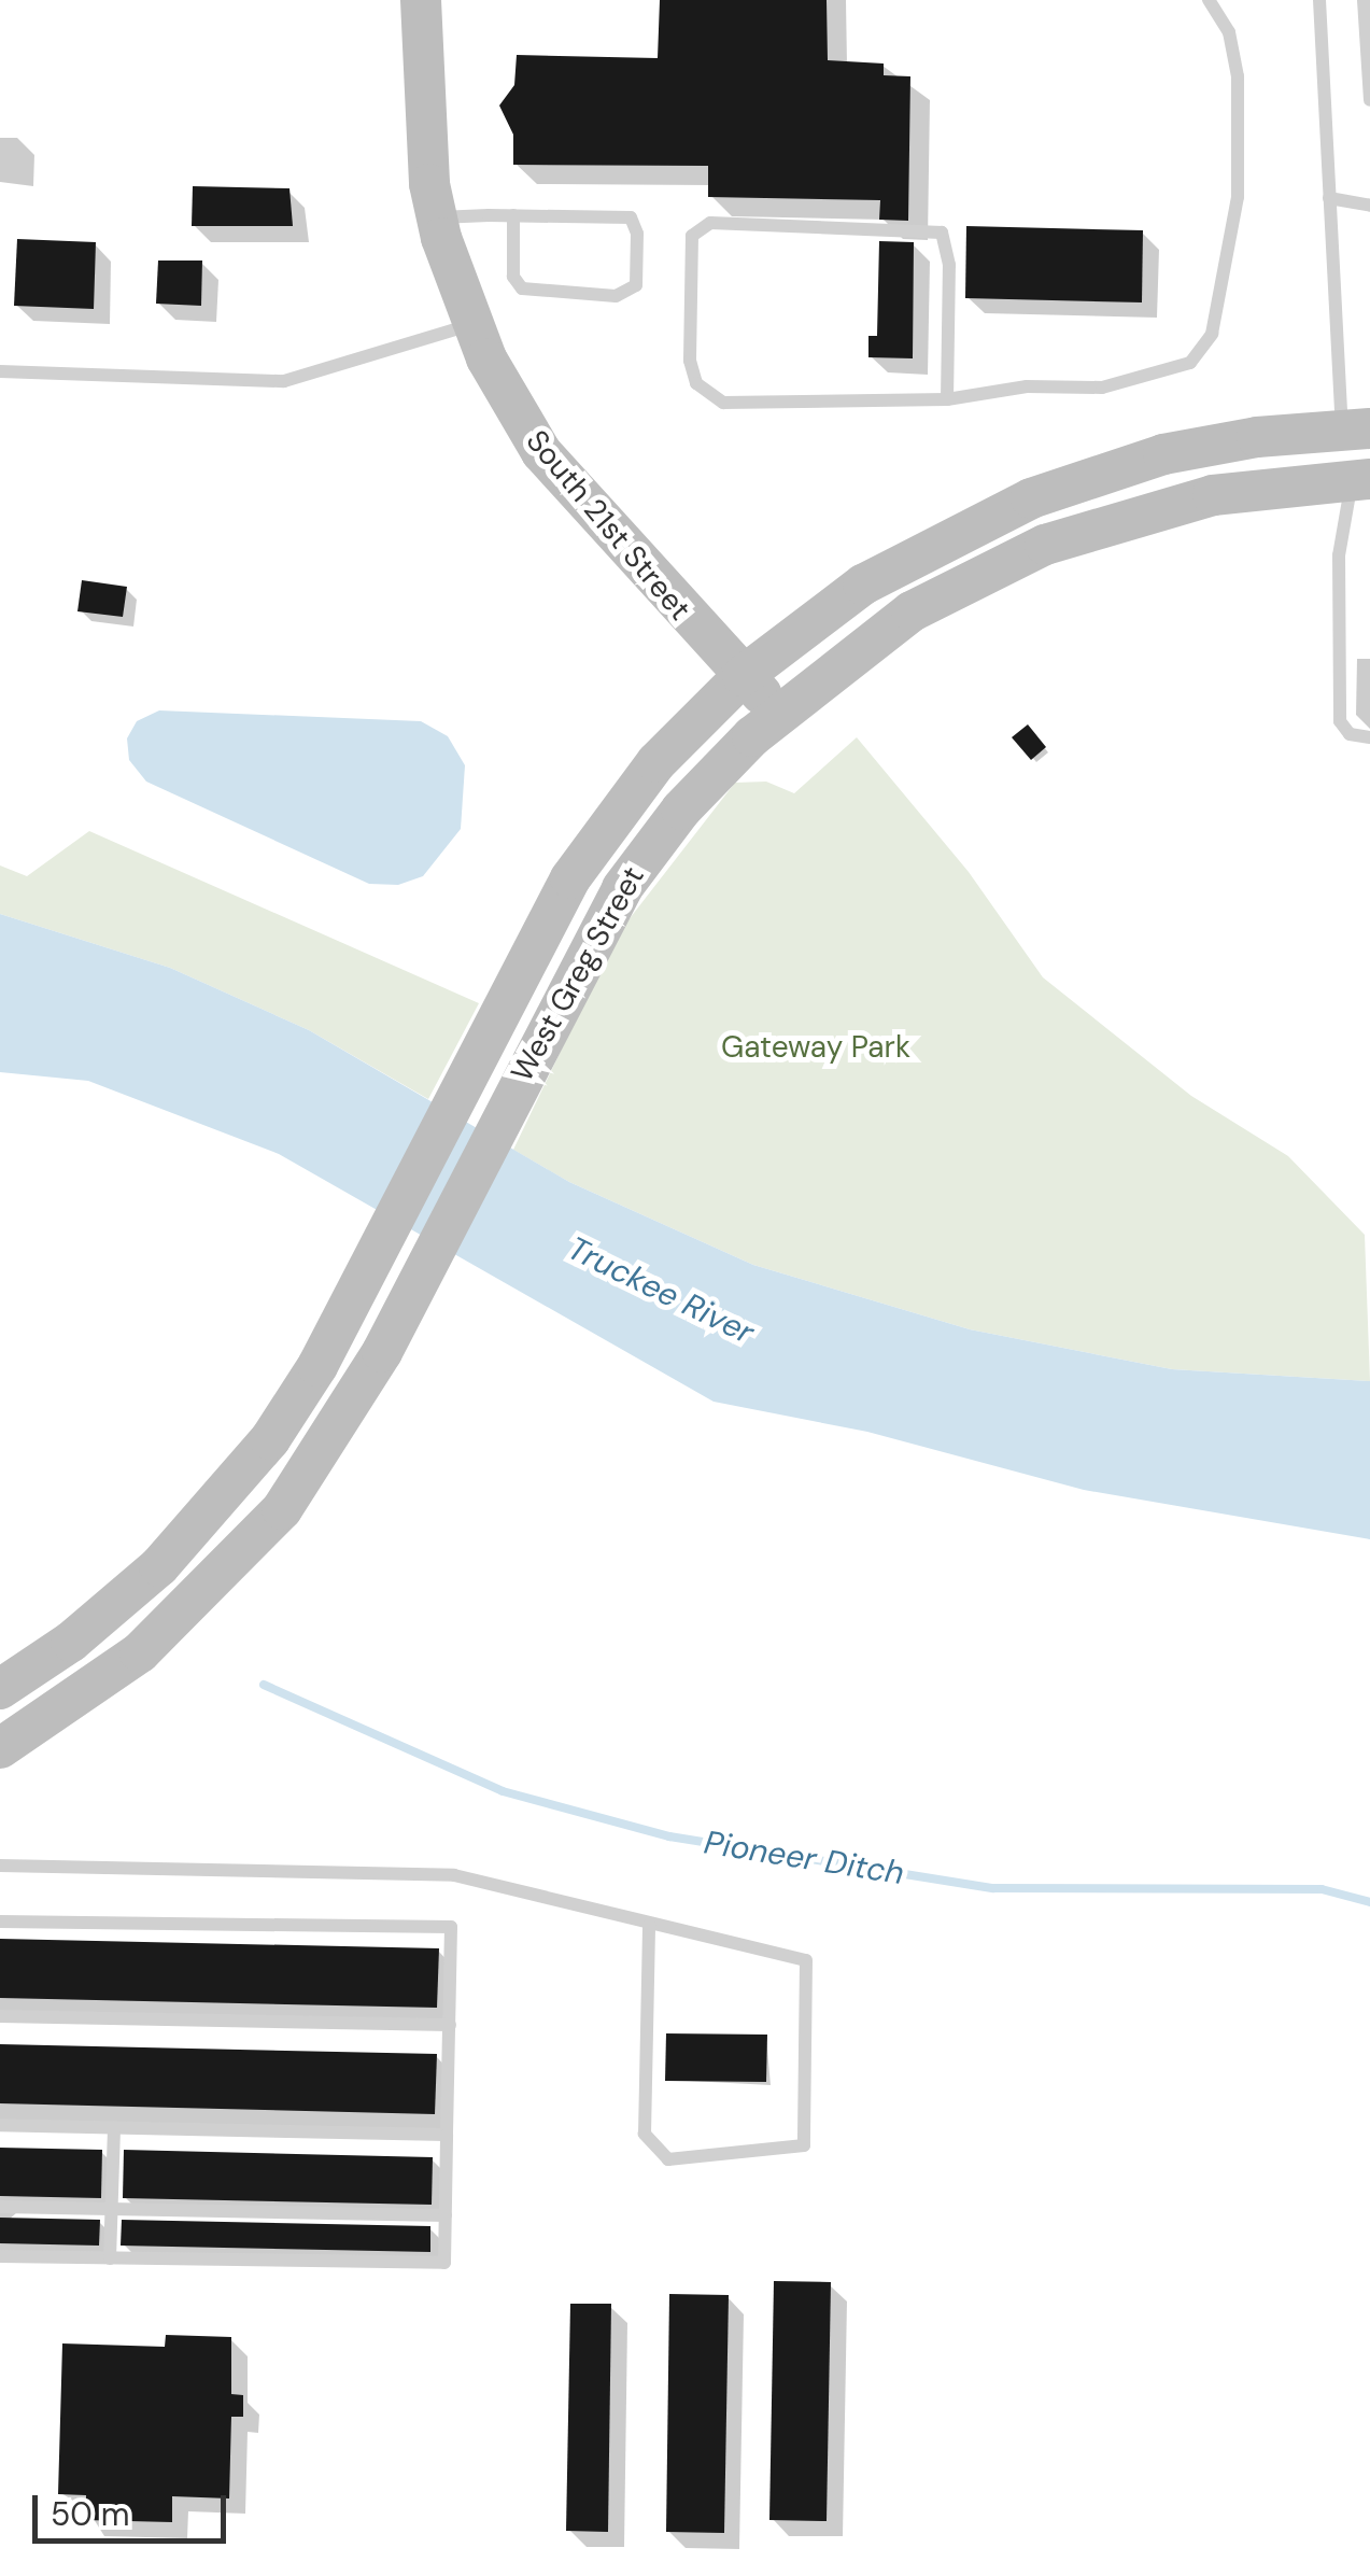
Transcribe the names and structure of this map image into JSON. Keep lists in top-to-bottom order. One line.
{"streets":{"main road":["South 21st Street","West Greg Street"]},"crossings":[["South 21st Street","West Greg Street"]],"water":["Truckee River","Pioneer Ditch"],"parks":["Gateway Park"],"scale_bar":"50 m"}
